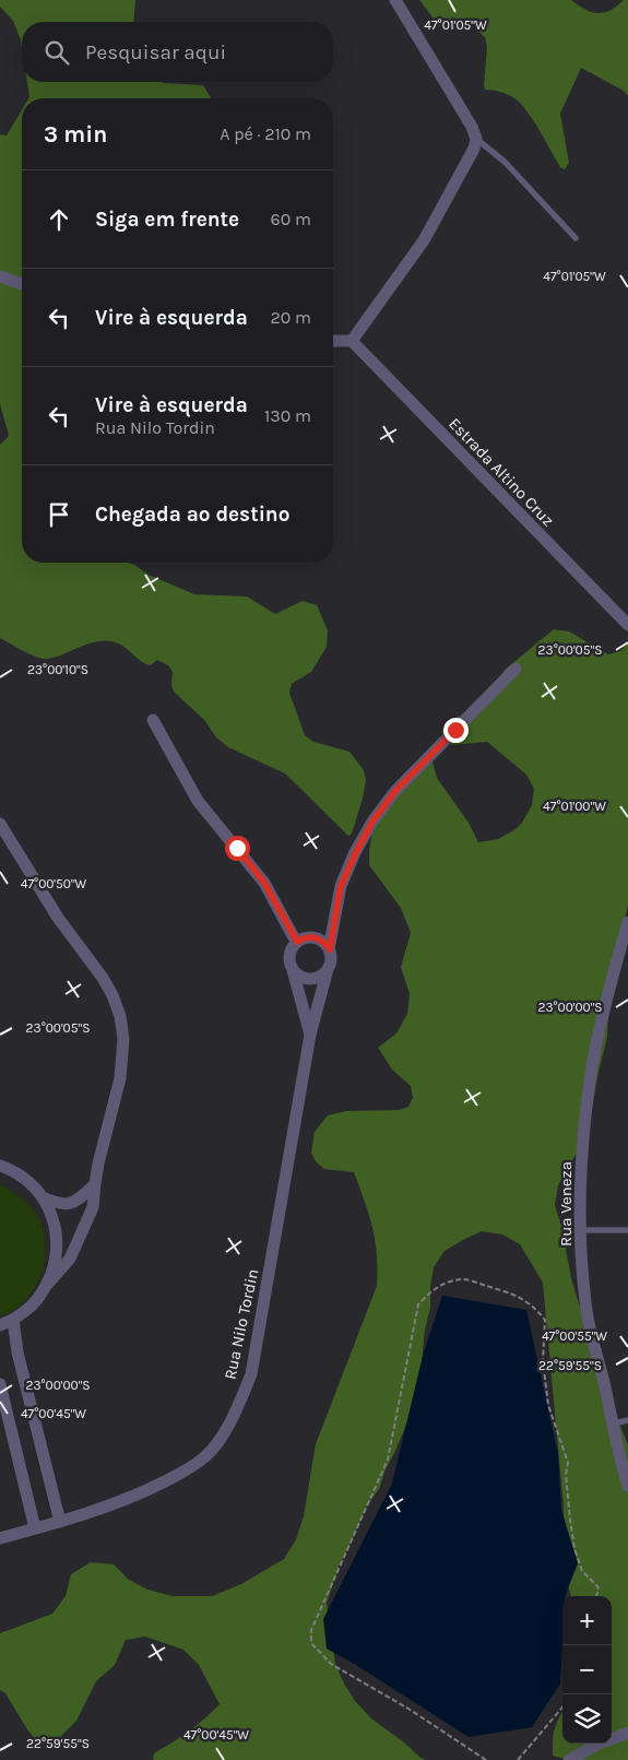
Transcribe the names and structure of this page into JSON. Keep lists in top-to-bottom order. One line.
{"streets":{"street":["Estrada Altino Cruz","Rua Veneza","Rua Nilo Tordin"]},"page":{"search":"Pesquisar aqui","heading":["3 min","A pé · 210 m"],"list":[["Siga em frente","60 m"],["Vire à esquerda","20 m"],["Vire à esquerda","Rua Nilo Tordin","130 m"],"Chegada ao destino"],"map_buttons":["+","−"]},"coordinates":["47°01'05\"W","23°00'05\"S","23°00'10\"S","47°01'00\"W","47°00'50\"W","23°00'00\"S","47°00'55\"W","22°59'55\"S","47°00'45\"W"]}
